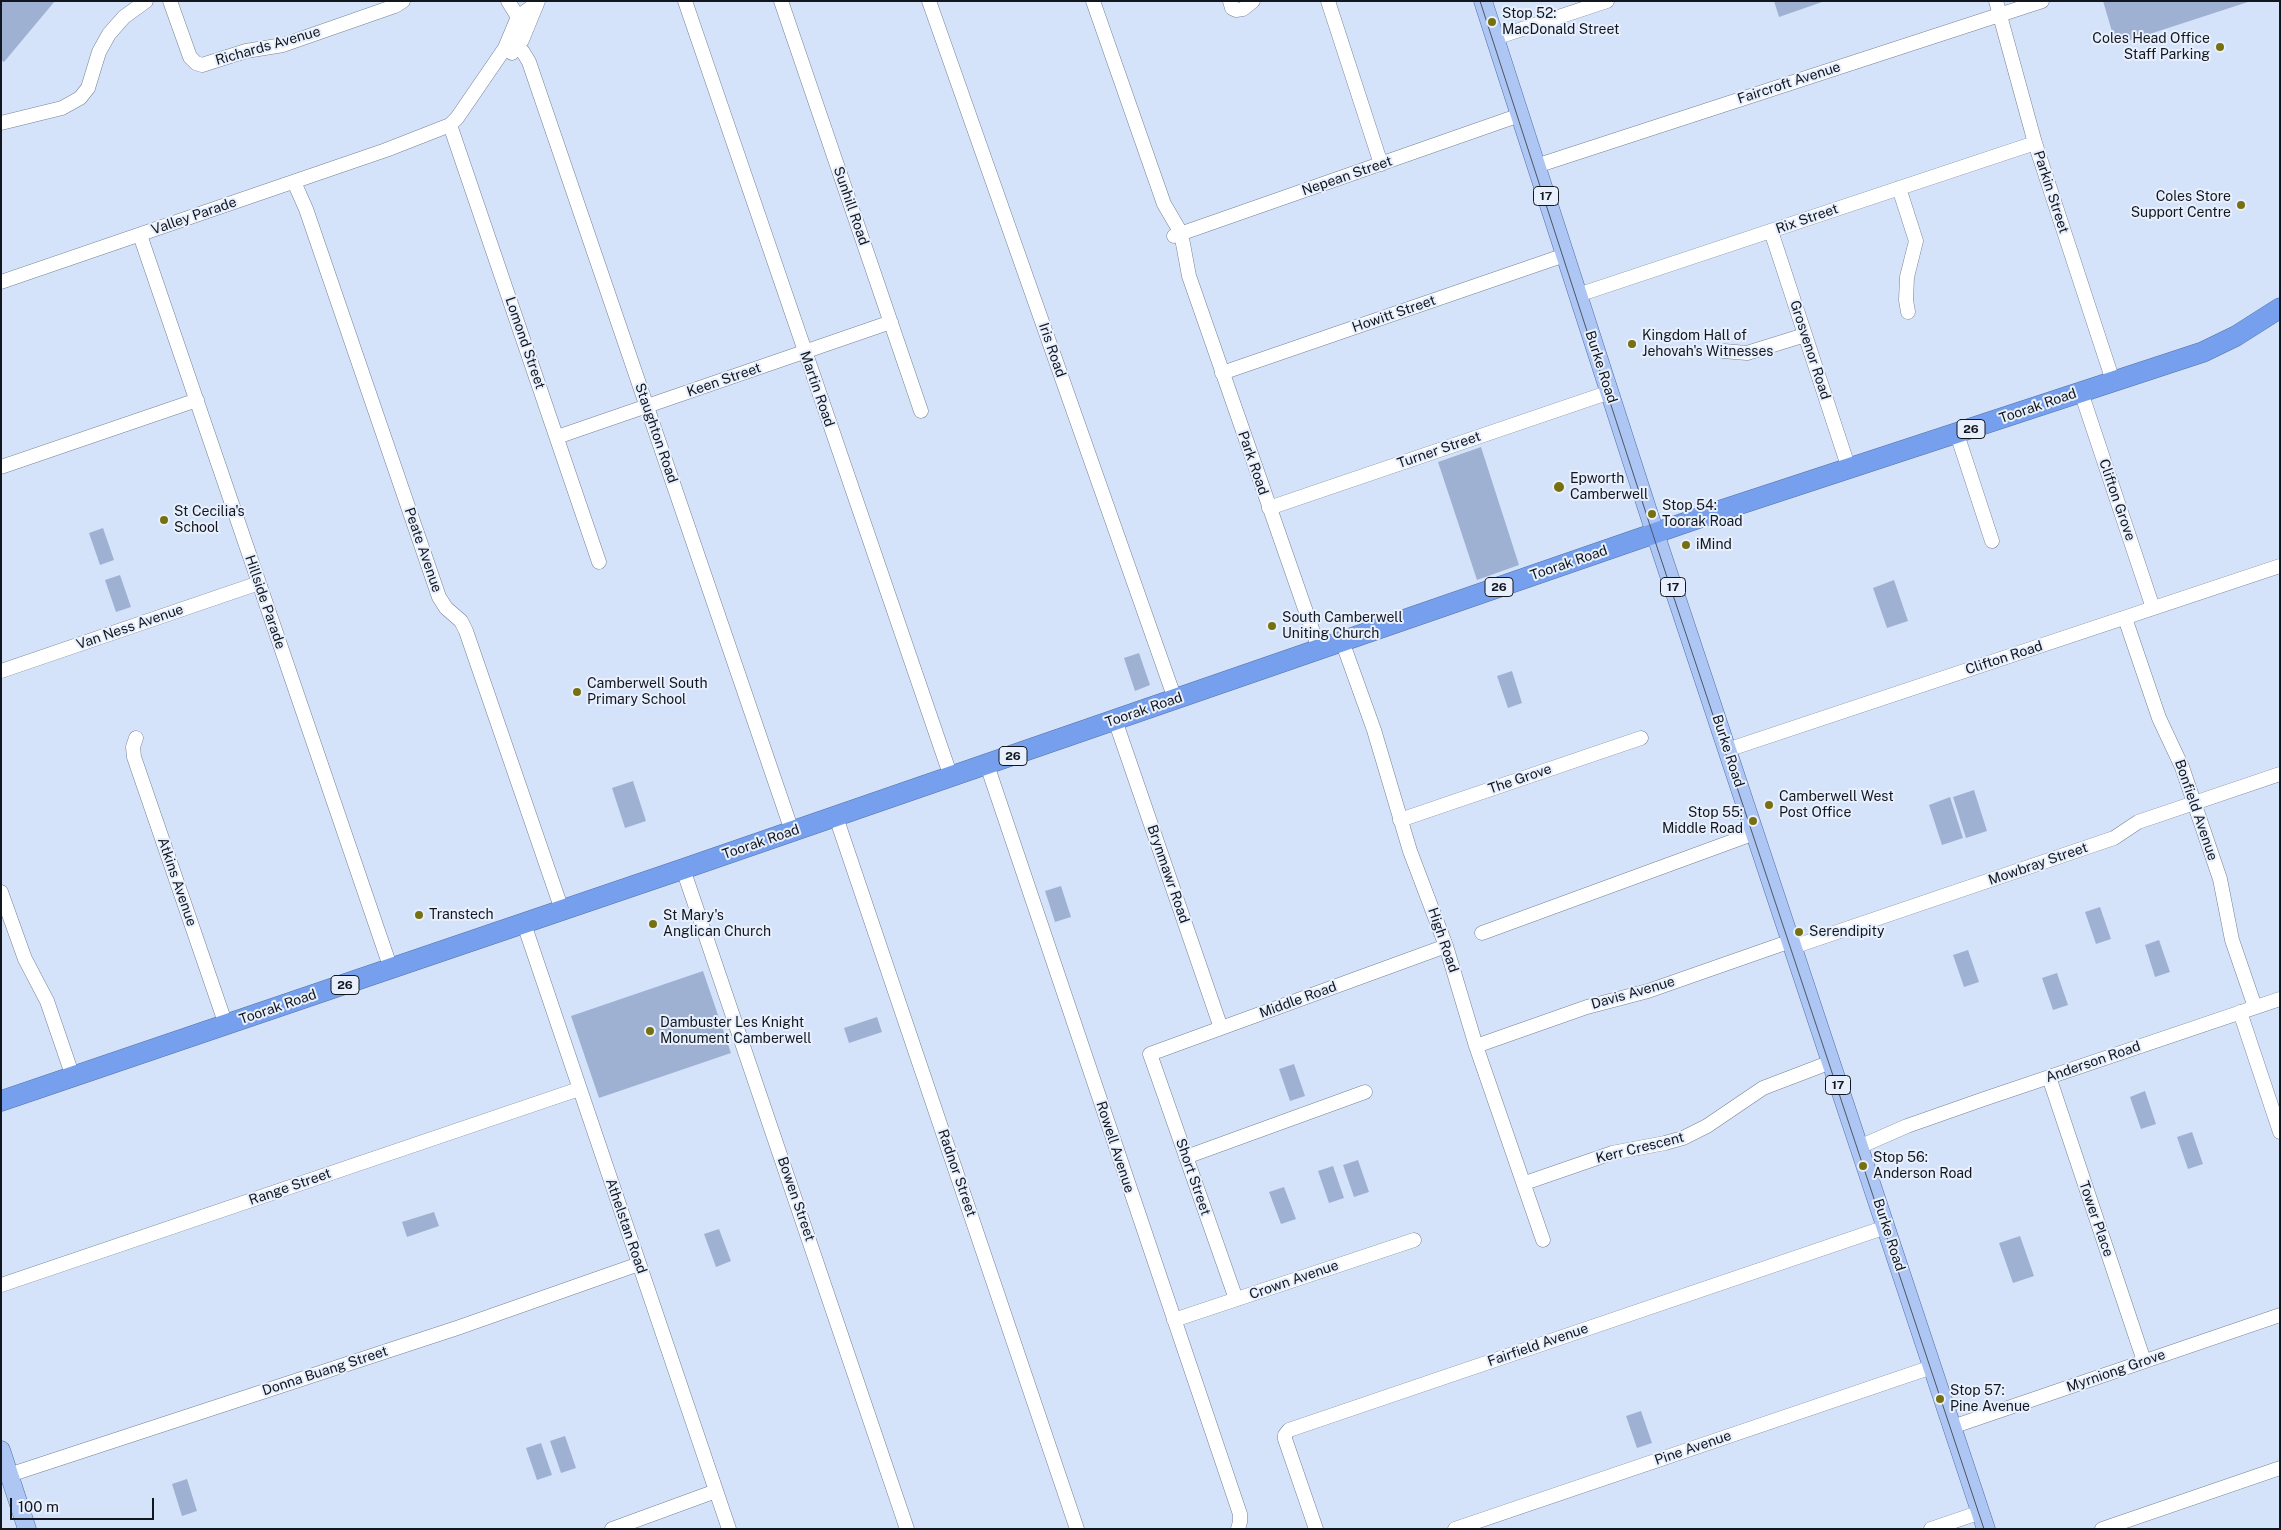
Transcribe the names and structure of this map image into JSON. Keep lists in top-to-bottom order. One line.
{"streets":{"highway":["Toorak Road","26"],"main road":["17","Burke Road"],"street":["Richards Avenue","Faircroft Avenue","Nepean Street","Parkin Street","Sunhill Road","Valley Parade","Rix Street","Howitt Street","Lomond Street","Iris Road","Grosvenor Road","Keen Street","Martin Road","Staughton Road","Turner Street","Park Road","Clifton Grove","Peate Avenue","Hillside Parade","Van Ness Avenue","Clifton Road","The Grove","Bonfield Avenue","Mowbray Street","Brynmawr Road","Atkins Avenue","High Road","Davis Avenue","Middle Road","Anderson Road","Rowell Avenue","Kerr Crescent","Radnor Street","Short Street","Range Street","Bowen Street","Tower Place","Athelstan Road","Crown Avenue","Fairfield Avenue","Donna Buang Street","Myrniong Grove","Pine Avenue"]},"crossings":[["Faircroft Avenue","Parkin Street"],["Faircroft Avenue","Burke Road"],["Nepean Street","Burke Road"],["Nepean Street","Park Road"],["Parkin Street","Rix Street"],["Parkin Street","Toorak Road"],["Sunhill Road","Keen Street"],["Valley Parade","Lomond Street"],["Valley Parade","Peate Avenue"],["Valley Parade","Hillside Parade"],["Rix Street","Grosvenor Road"],["Rix Street","Burke Road"],["Howitt Street","Burke Road"],["Howitt Street","Park Road"],["Lomond Street","Keen Street"],["Iris Road","Toorak Road"],["Grosvenor Road","Toorak Road"],["Burke Road","Toorak Road"],["Burke Road","Turner Street"],["Burke Road","Clifton Road"],["Burke Road","Mowbray Street"],["Burke Road","Davis Avenue"],["Burke Road","Anderson Road"],["Burke Road","Kerr Crescent"],["Burke Road","Fairfield Avenue"],["Burke Road","Myrniong Grove"],["Burke Road","Pine Avenue"],["Keen Street","Martin Road"],["Keen Street","Staughton Road"],["Martin Road","Toorak Road"],["Toorak Road","Staughton Road"],["Toorak Road","Park Road"],["Toorak Road","Clifton Grove"],["Toorak Road","Peate Avenue"],["Toorak Road","Hillside Parade"],["Toorak Road","Brynmawr Road"],["Toorak Road","Atkins Avenue"],["Toorak Road","High Road"],["Toorak Road","Rowell Avenue"],["Toorak Road","Radnor Street"],["Toorak Road","Bowen Street"],["Toorak Road","Athelstan Road"],["Turner Street","Park Road"],["Clifton Grove","Clifton Road"],["Hillside Parade","Van Ness Avenue"],["Clifton Road","Bonfield Avenue"],["The Grove","High Road"],["Bonfield Avenue","Mowbray Street"],["Bonfield Avenue","Anderson Road"],["Mowbray Street","Davis Avenue"],["Brynmawr Road","Middle Road"],["High Road","Davis Avenue"],["High Road","Middle Road"],["High Road","Kerr Crescent"],["Middle Road","Short Street"],["Anderson Road","Tower Place"],["Rowell Avenue","Crown Avenue"],["Short Street","Crown Avenue"],["Range Street","Athelstan Road"],["Tower Place","Myrniong Grove"],["Athelstan Road","Donna Buang Street"]],"places":["Stop 52: MacDonald Street","Coles Head Office Staff Parking","Coles Store Support Centre","Kingdom Hall of Jehovah's Witnesses","Epworth Camberwell","Stop 54: Toorak Road","St Cecilia's School","iMind","South Camberwell Uniting Church","Camberwell South Primary School","Camberwell West Post Office","Stop 55: Middle Road","Transtech","St Mary's Anglican Church","Serendipity","Dambuster Les Knight Monument Camberwell","Stop 56: Anderson Road","Stop 57: Pine Avenue"],"scale_bar":"100 m"}
